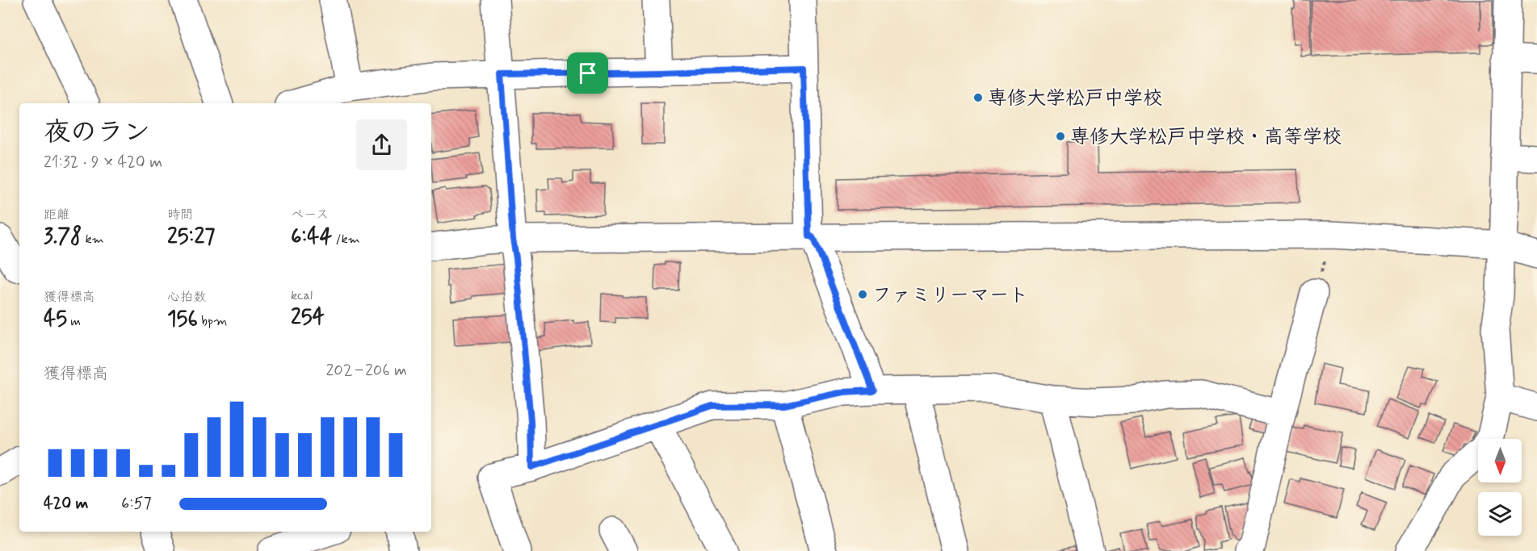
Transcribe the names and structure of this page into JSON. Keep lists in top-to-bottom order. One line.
{"places":["専修大学松戸中学校","専修大学松戸中学校・高等学校","ファミリーマート"],"north":"bottom","page":{"heading":["夜のラン","21:32 · 9 × 420 m"],"stats":[["距離","3.78 km"],["時間","25:27"],["ペース","6:44 /km"],["獲得標高","45 m"],["心拍数","156 bpm"],["kcal","254"]],"chart":["獲得標高","202–206 m"],"list":[{"name":"420 m","note":"6:57"}]}}
